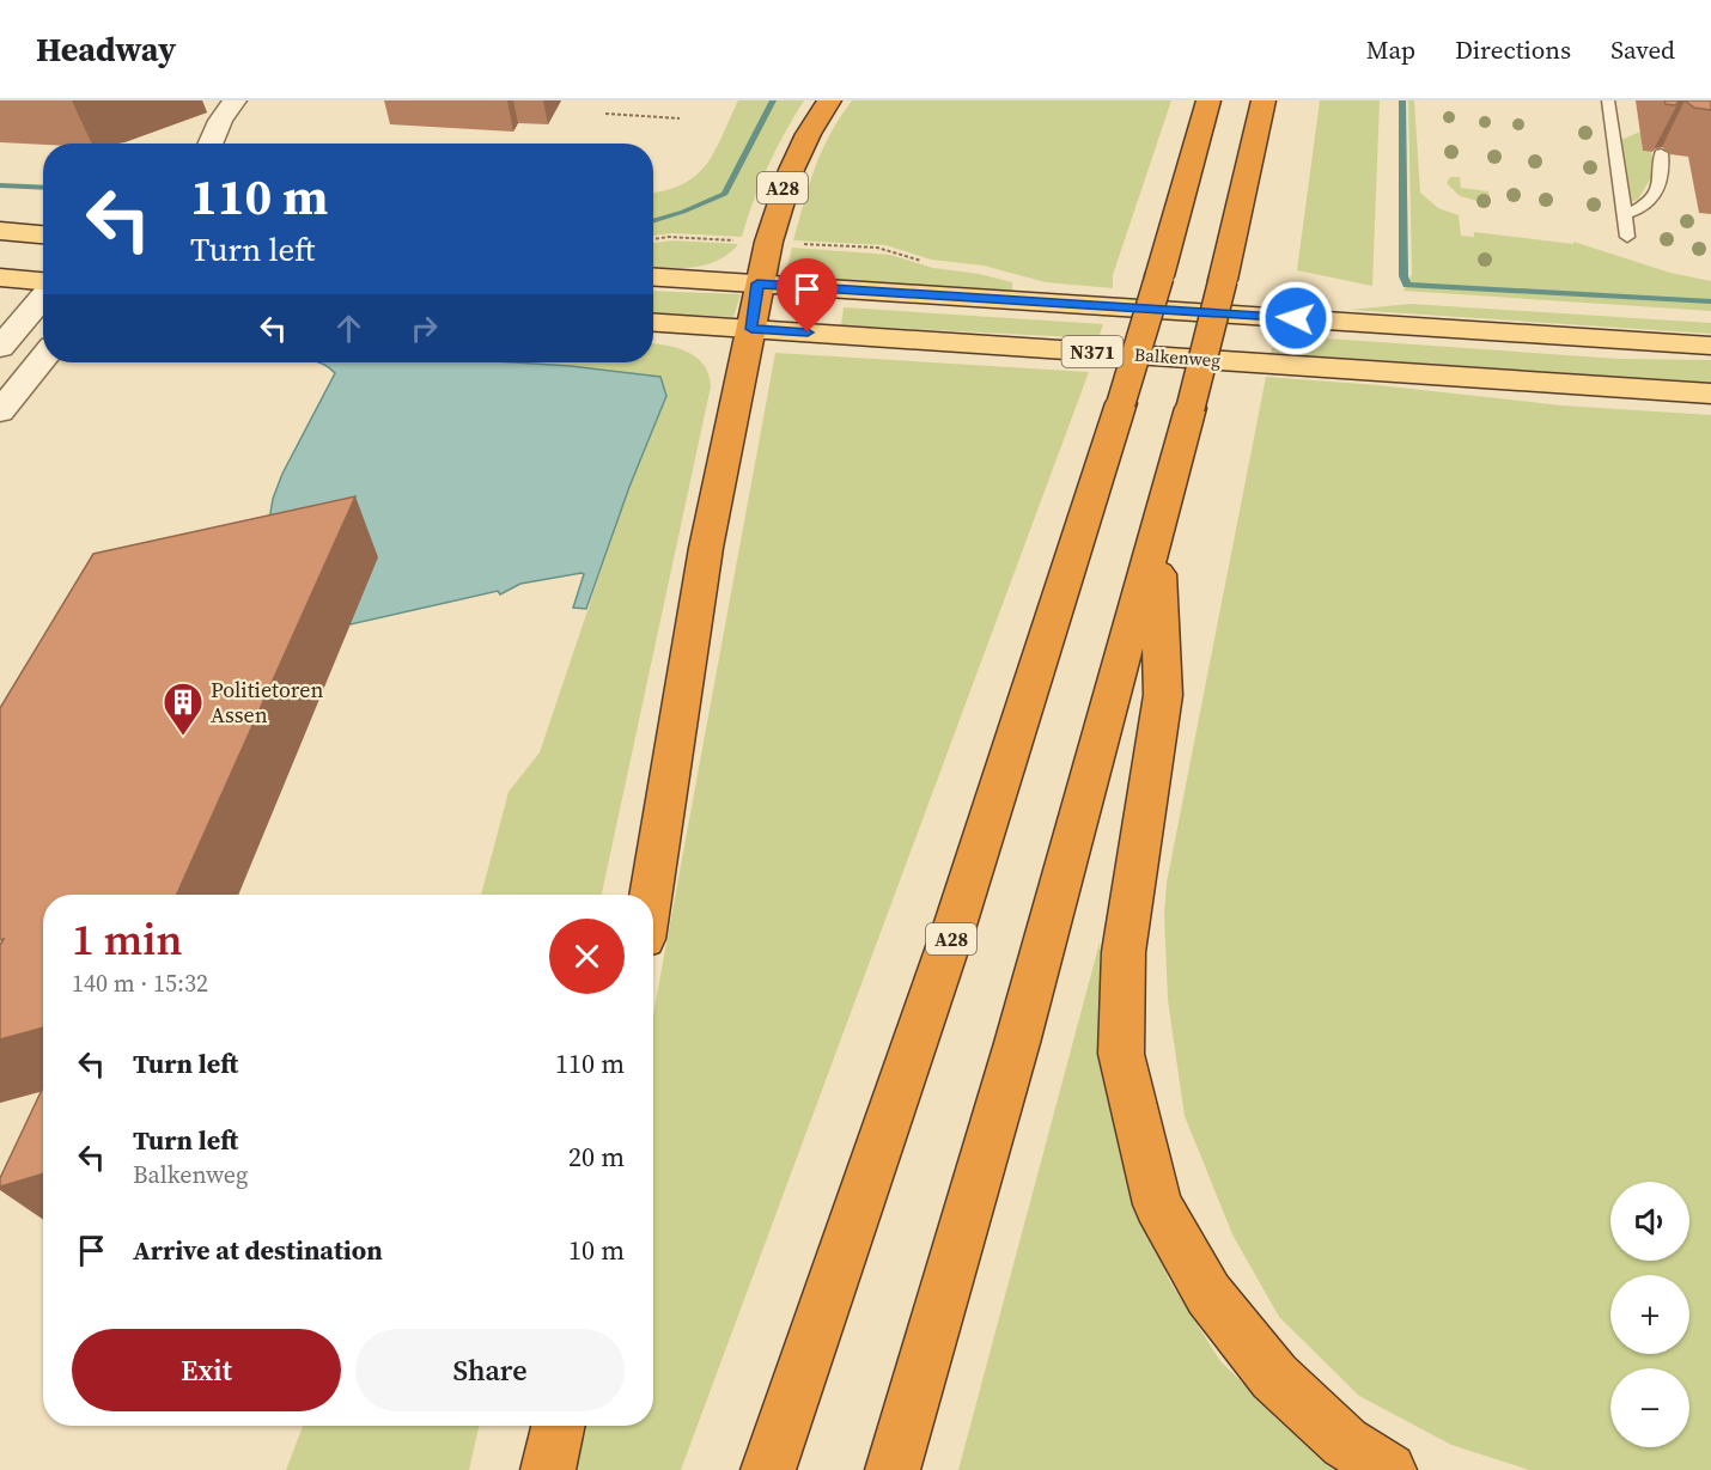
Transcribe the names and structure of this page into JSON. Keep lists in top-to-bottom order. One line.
{"streets":{"highway":["A28"],"main road":["N371","Balkenweg"]},"crossings":[["A28","N371"],["A28","Balkenweg"]],"places":{"building":["Politietoren Assen"]},"page":{"header":"Headway","nav":["Map","Directions","Saved"],"turn":["110 m","Turn left"],"heading":["1 min","140 m · 15:32"],"list":[{"name":"Turn left","value":"110 m"},{"name":"Turn left","note":"Balkenweg","value":"20 m"},{"name":"Arrive at destination","value":"10 m"}],"map_buttons":["+","−"],"buttons":["Exit","Share"]}}
